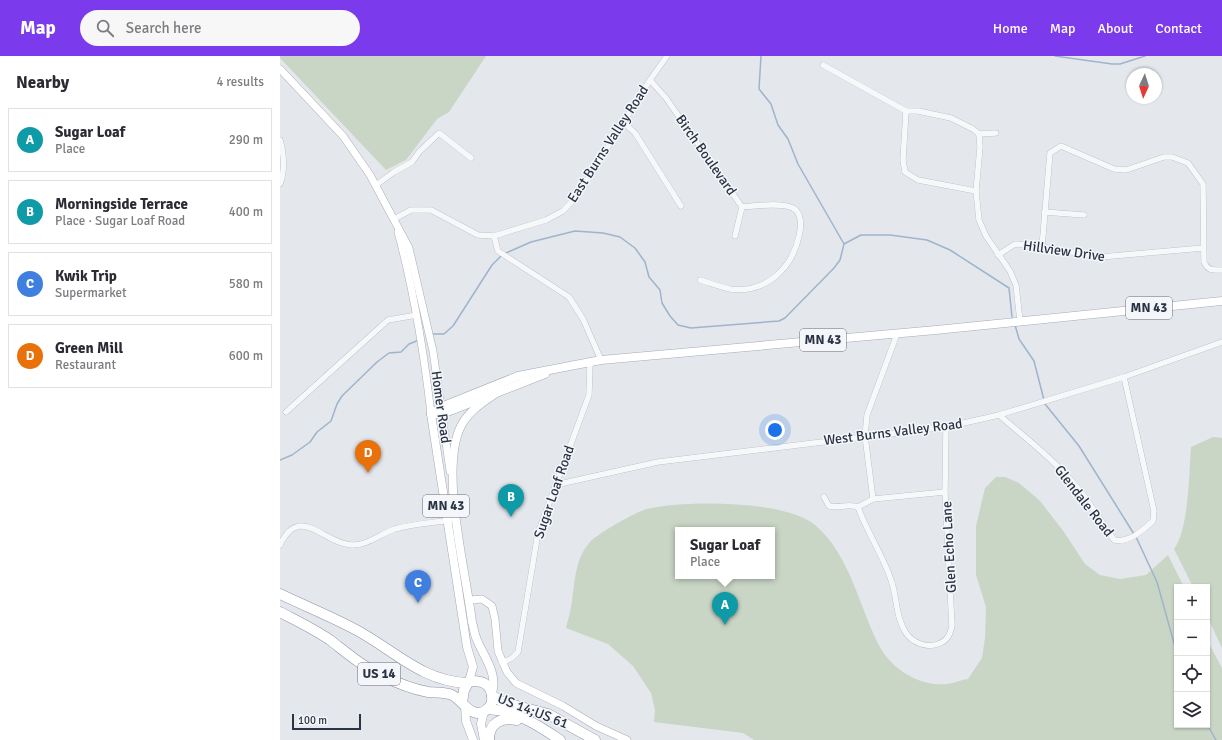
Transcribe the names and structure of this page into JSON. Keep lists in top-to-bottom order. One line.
{"streets":{"highway":["US 14","US 14;US 61"],"main road":["MN 43","Homer Road"],"street":["East Burns Valley Road","Birch Boulevard","Hillview Drive","West Burns Valley Road","Sugar Loaf Road","Glendale Road","Glen Echo Lane"]},"crossings":[["East Burns Valley Road","Birch Boulevard"],["MN 43","Homer Road"],["MN 43","Sugar Loaf Road"],["MN 43","US 14;US 61"],["Homer Road","US 14;US 61"],["West Burns Valley Road","Sugar Loaf Road"],["West Burns Valley Road","Glendale Road"],["West Burns Valley Road","Glen Echo Lane"]],"scale_bar":"100 m","north":"bottom","page":{"header":"Map","search":"Search here","nav":["Home","Map","About","Contact"],"heading":["Nearby","4 results"],"list":[{"mark":"A","name":"Sugar Loaf","note":"Place","value":"290 m"},{"mark":"B","name":"Morningside Terrace","note":"Place · Sugar Loaf Road","value":"400 m"},{"mark":"C","name":"Kwik Trip","note":"Supermarket","value":"580 m"},{"mark":"D","name":"Green Mill","note":"Restaurant","value":"600 m"}],"pins":["D","B","C","A"],"popup":["Sugar Loaf","Place"],"map_buttons":["+","−"],"scale":"100 m"}}
